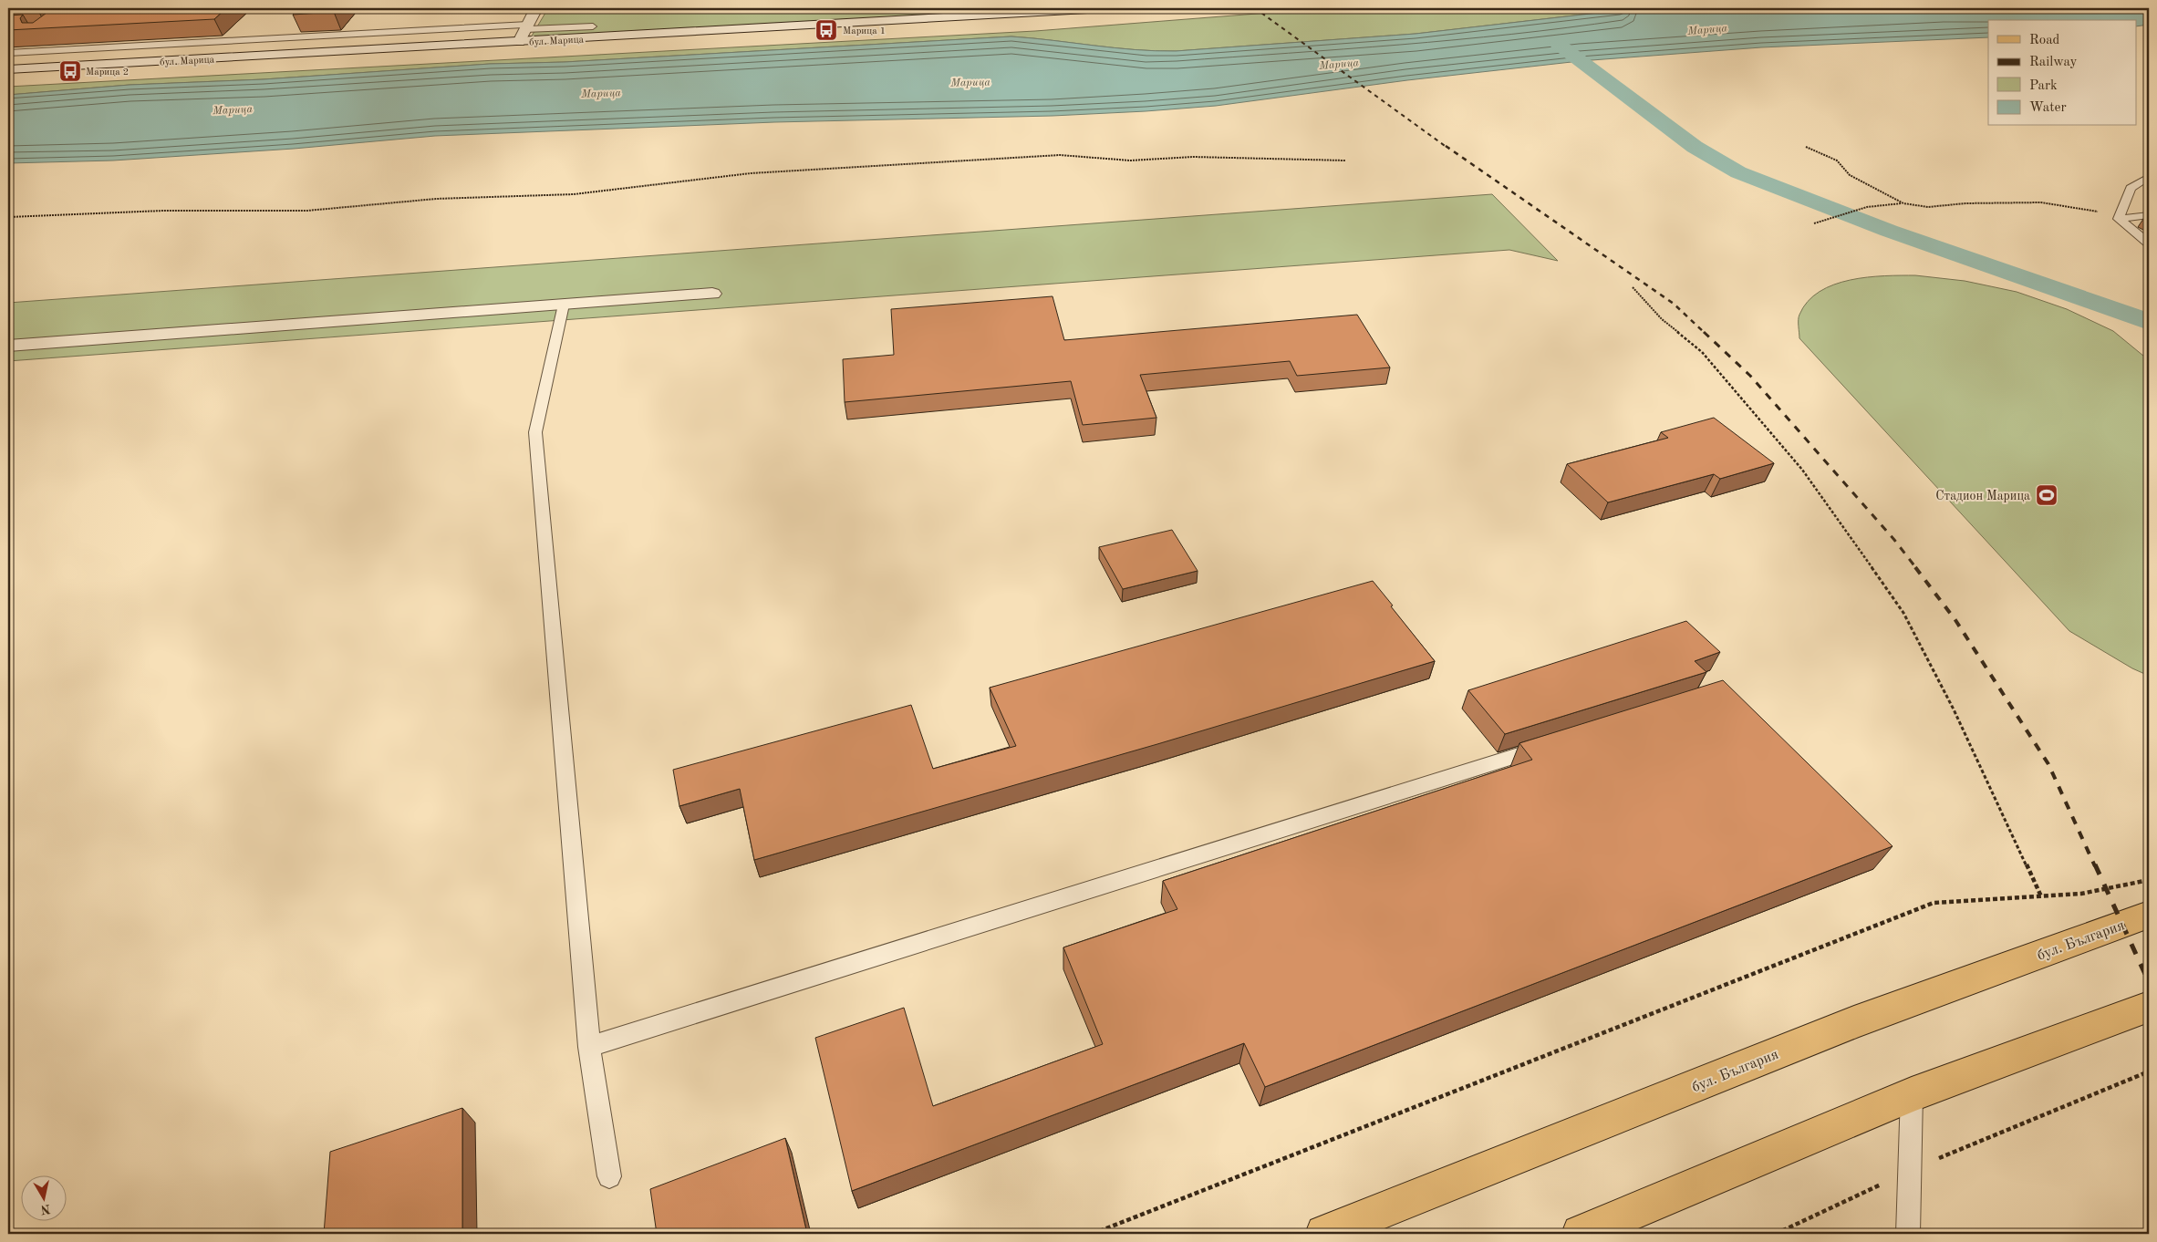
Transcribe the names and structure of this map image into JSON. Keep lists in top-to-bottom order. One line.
{"streets":{"main road":["бул. България"],"street":["бул. Марица"]},"water":["Марица"],"places":{"bus stop":["Марица 1","Марица 2"],"sports":["Стадион Марица"]},"legend":["Road","Railway","Park","Water"],"north":"bottom"}
